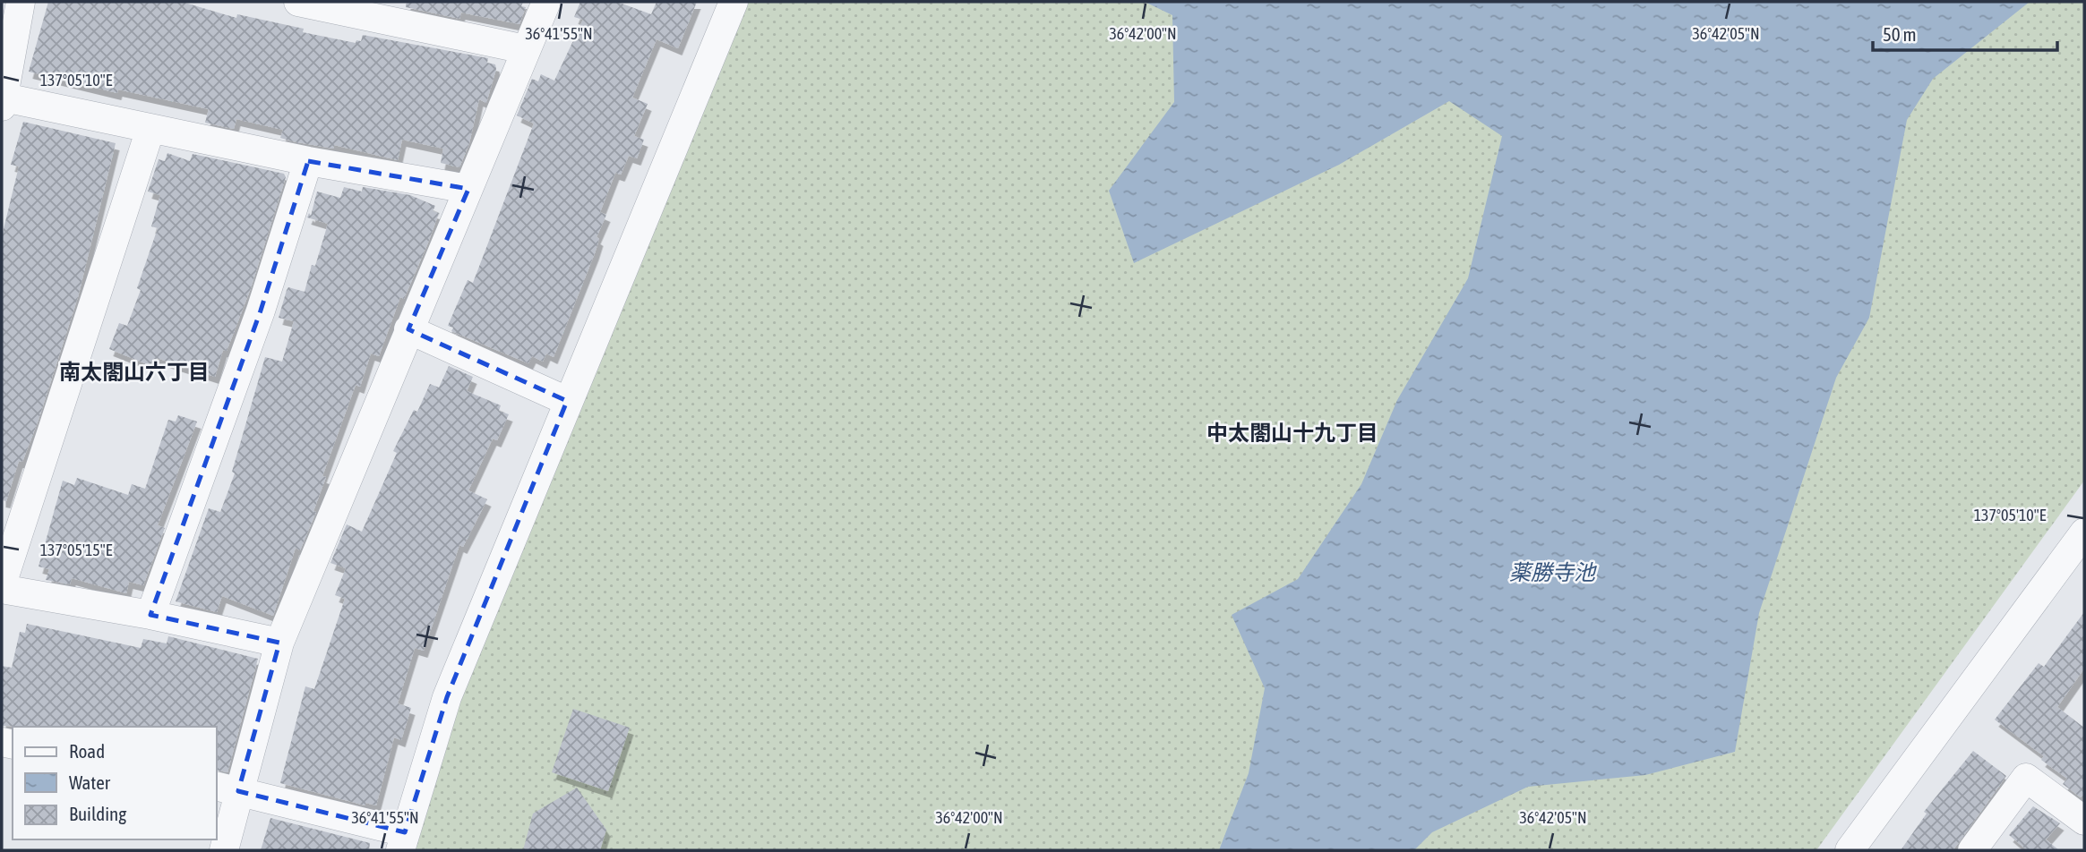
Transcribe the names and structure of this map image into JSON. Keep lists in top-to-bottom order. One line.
{"districts":["南太閤山六丁目","中太閤山十九丁目"],"water":["薬勝寺池"],"legend":["Road","Water","Building"],"scale_bar":"50 m","coordinates":["36°41'55\"N","36°42'00\"N","36°42'05\"N","137°05'10\"E","137°05'15\"E"]}
